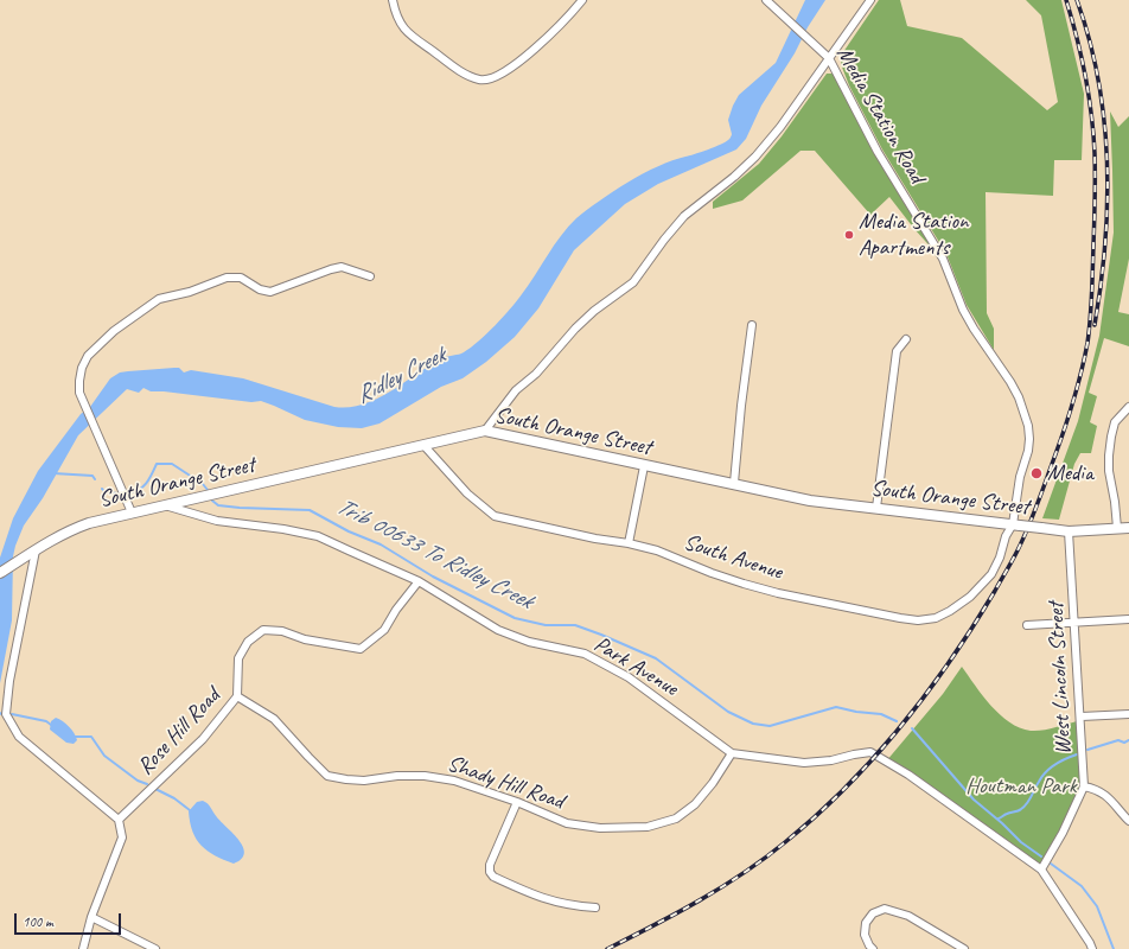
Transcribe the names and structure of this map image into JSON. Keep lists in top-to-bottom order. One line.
{"streets":{"main road":["South Orange Street"],"street":["Media Station Road","South Avenue","Park Avenue","West Lincoln Street","Rose Hill Road","Shady Hill Road"]},"crossings":[["Media Station Road","South Orange Street"],["Media Station Road","South Avenue"],["South Orange Street","South Avenue"],["South Orange Street","Park Avenue"],["South Orange Street","West Lincoln Street"],["Park Avenue","West Lincoln Street"],["Park Avenue","Rose Hill Road"],["Park Avenue","Shady Hill Road"],["Rose Hill Road","Shady Hill Road"]],"water":["Ridley Creek","Trib 00633 To Ridley Creek"],"parks":["Houtman Park"],"places":["Media Station Apartments","Media"],"scale_bar":"100 m"}
